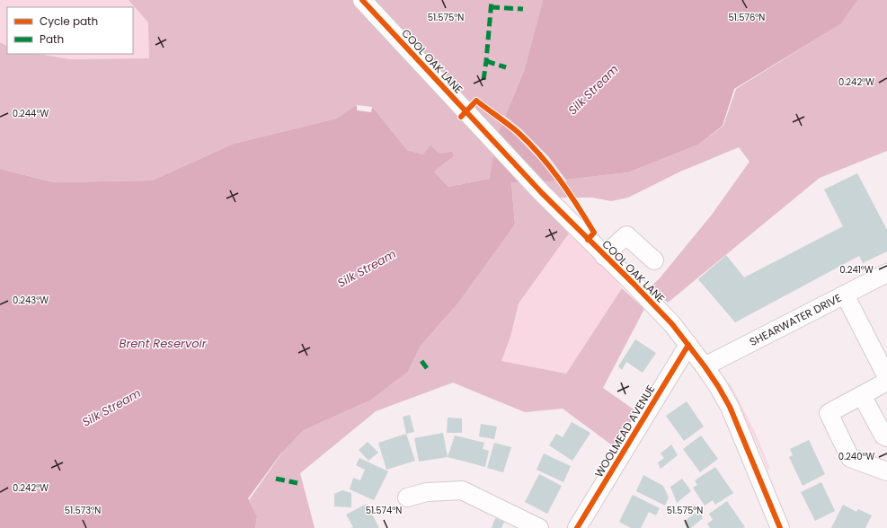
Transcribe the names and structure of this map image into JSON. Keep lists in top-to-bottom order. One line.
{"streets":{"street":["COOL OAK LANE","SHEARWATER DRIVE","WOOLMEAD AVENUE"]},"crossings":[["COOL OAK LANE","SHEARWATER DRIVE"],["COOL OAK LANE","WOOLMEAD AVENUE"]],"water":["Silk Stream","Brent Reservoir"],"legend":["Cycle path","Path"],"coordinates":["51.575°N","51.576°N","0.242°W","0.244°W","0.241°W","0.243°W","0.240°W","51.573°N","51.574°N"]}
